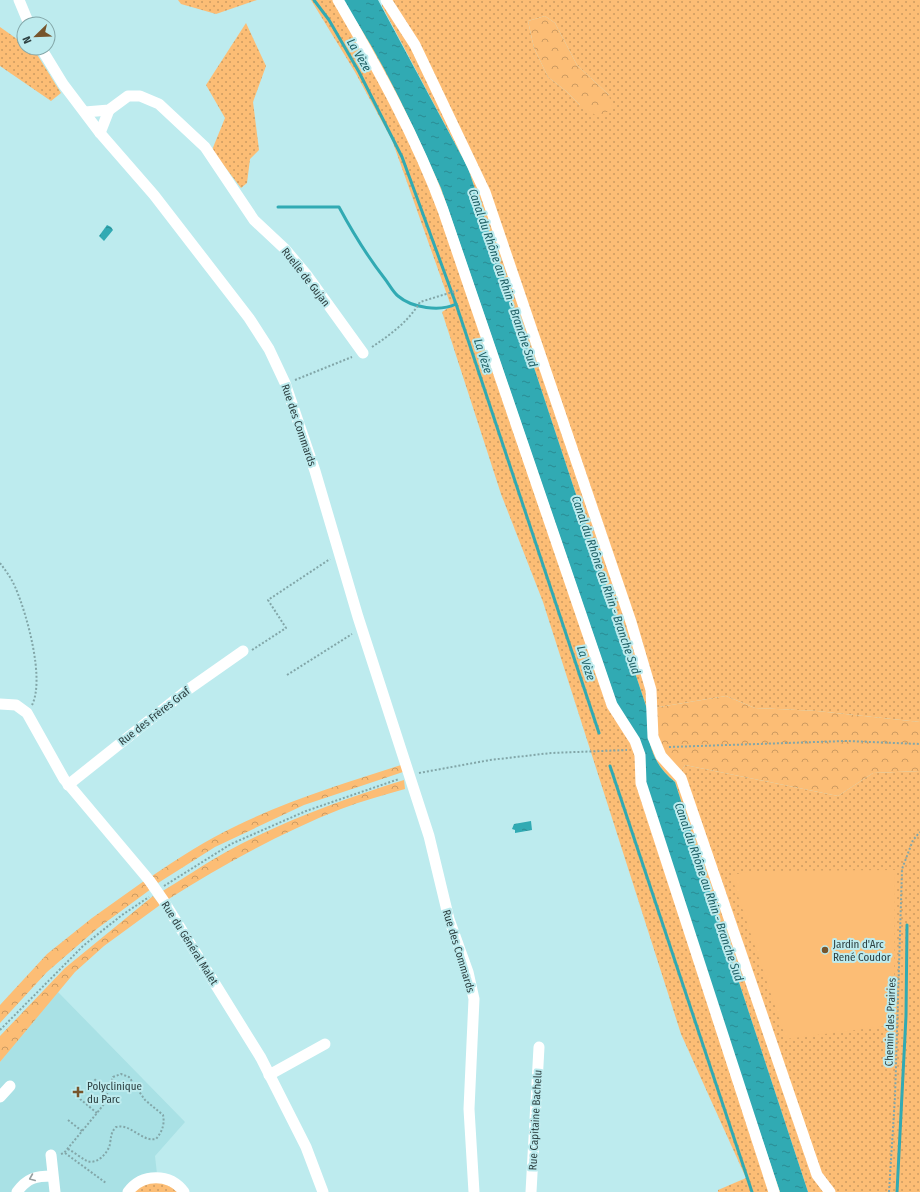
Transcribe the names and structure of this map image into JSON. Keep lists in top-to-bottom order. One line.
{"streets":{"street":["Ruelle de Gujan","Rue des Commards","Rue des Frères Graf","Rue du Général Malet","Rue Capitaine Bachelu"],"path":["Chemin des Prairies"]},"crossings":[["Rue des Frères Graf","Rue du Général Malet"]],"water":["La Vèze","Canal du Rhône au Rhin - Branche Sud"],"places":{"other":["Jardin d'Arc René Coudor"],"health":["Polyclinique du Parc"]},"north":"bottom left"}
